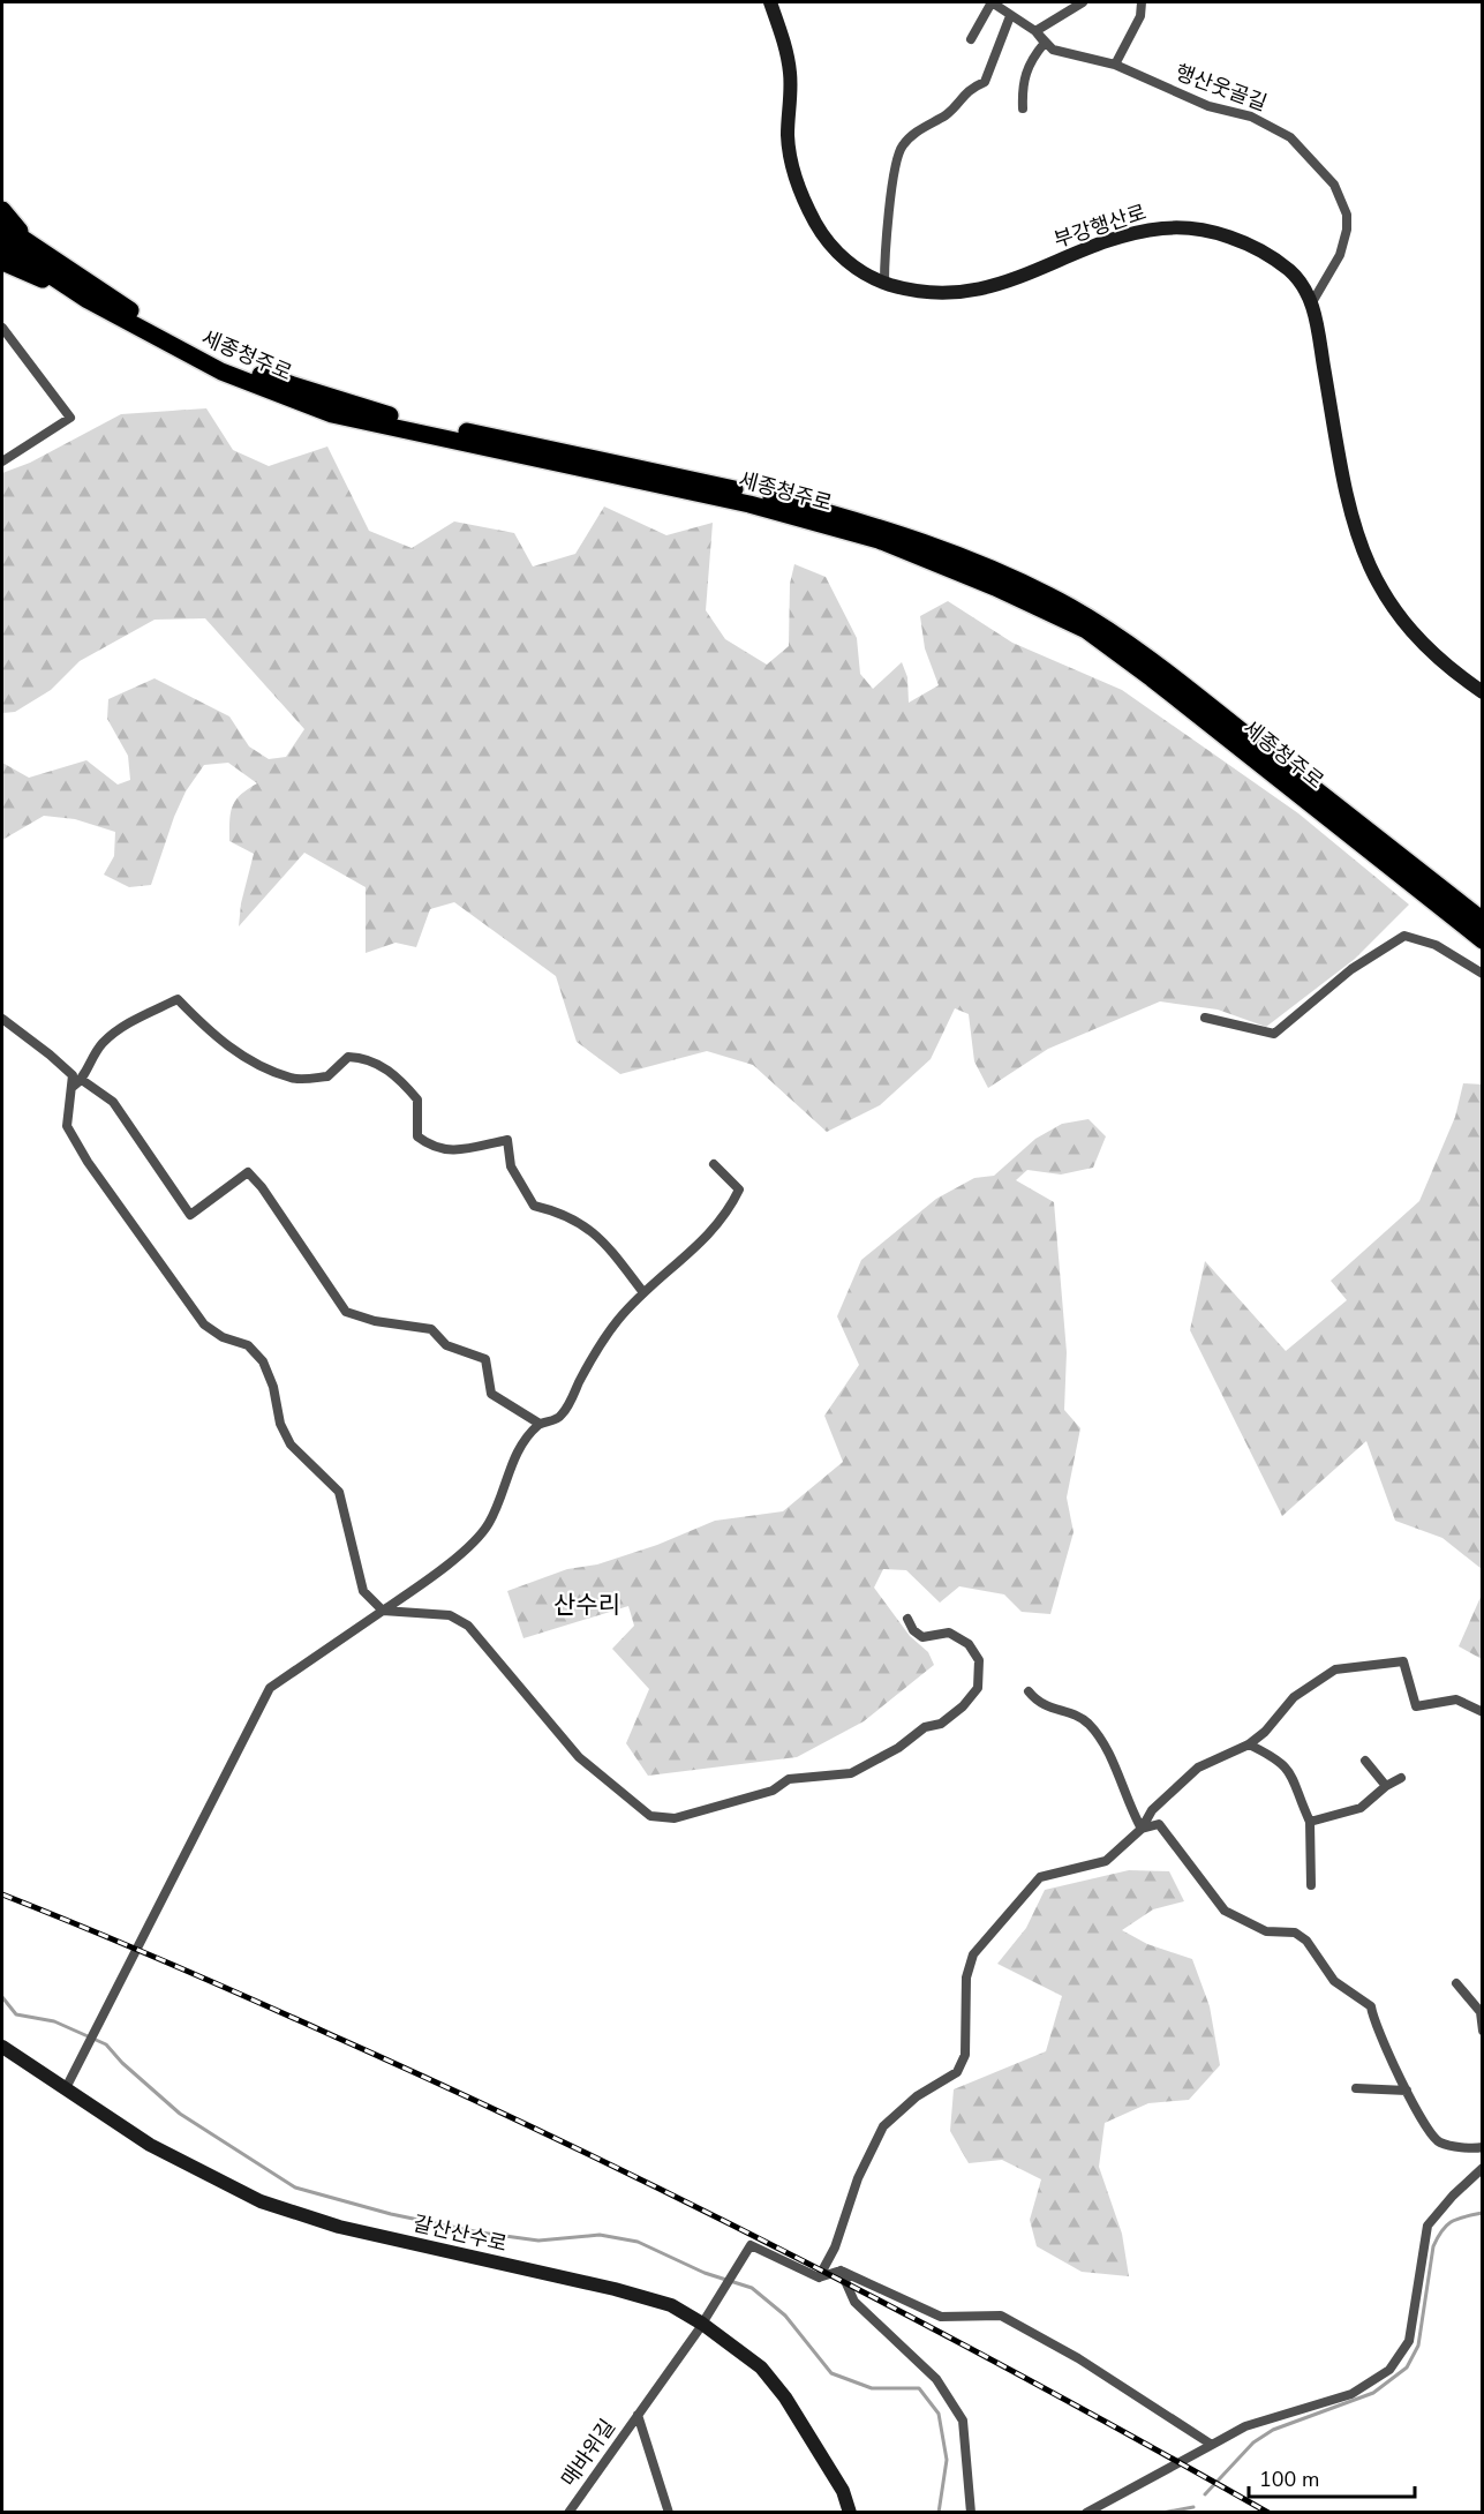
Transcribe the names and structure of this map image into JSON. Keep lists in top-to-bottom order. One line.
{"streets":{"highway":["세종청주로"],"street":["행산웃골길","부강행산로","갈산산수로","매바위길"]},"crossings":[["행산웃골길","부강행산로"],["갈산산수로","매바위길"]],"districts":["산수리"],"scale_bar":"100 m"}
